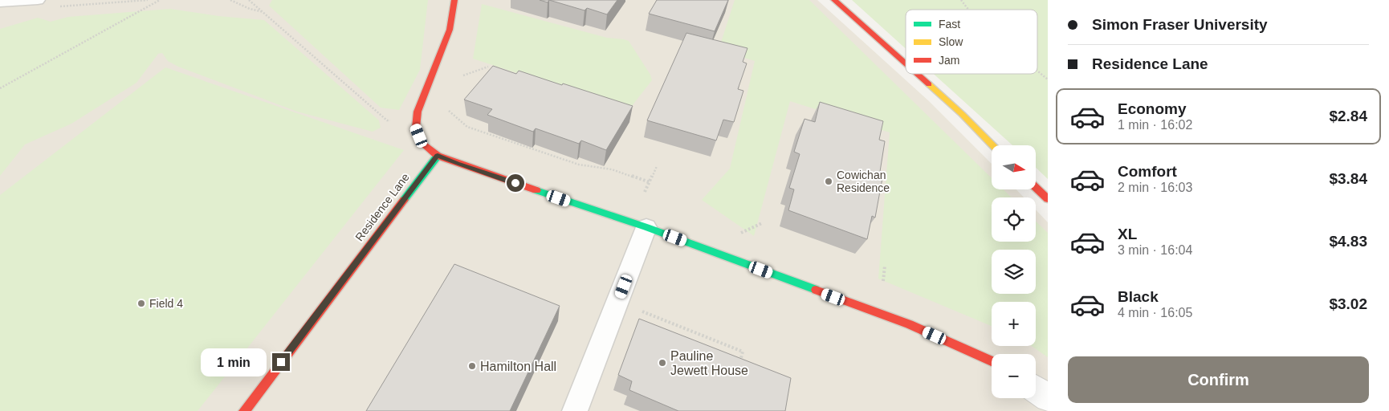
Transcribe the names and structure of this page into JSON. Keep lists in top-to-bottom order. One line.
{"streets":{"street":["Residence Lane"]},"places":["Cowichan Residence","Field 4","Pauline Jewett House","Hamilton Hall"],"legend":["Fast","Slow","Jam"],"north":"right","page":{"banner":["Simon Fraser University","Residence Lane"],"list":[{"name":"Economy","note":"1 min · 16:02","value":"$2.84"},{"name":"Comfort","note":"2 min · 16:03","value":"$3.84"},{"name":"XL","note":"3 min · 16:04","value":"$4.83"},{"name":"Black","note":"4 min · 16:05","value":"$3.02"}],"map_buttons":["+","−"],"bubble":"1 min","buttons":"Confirm"}}
